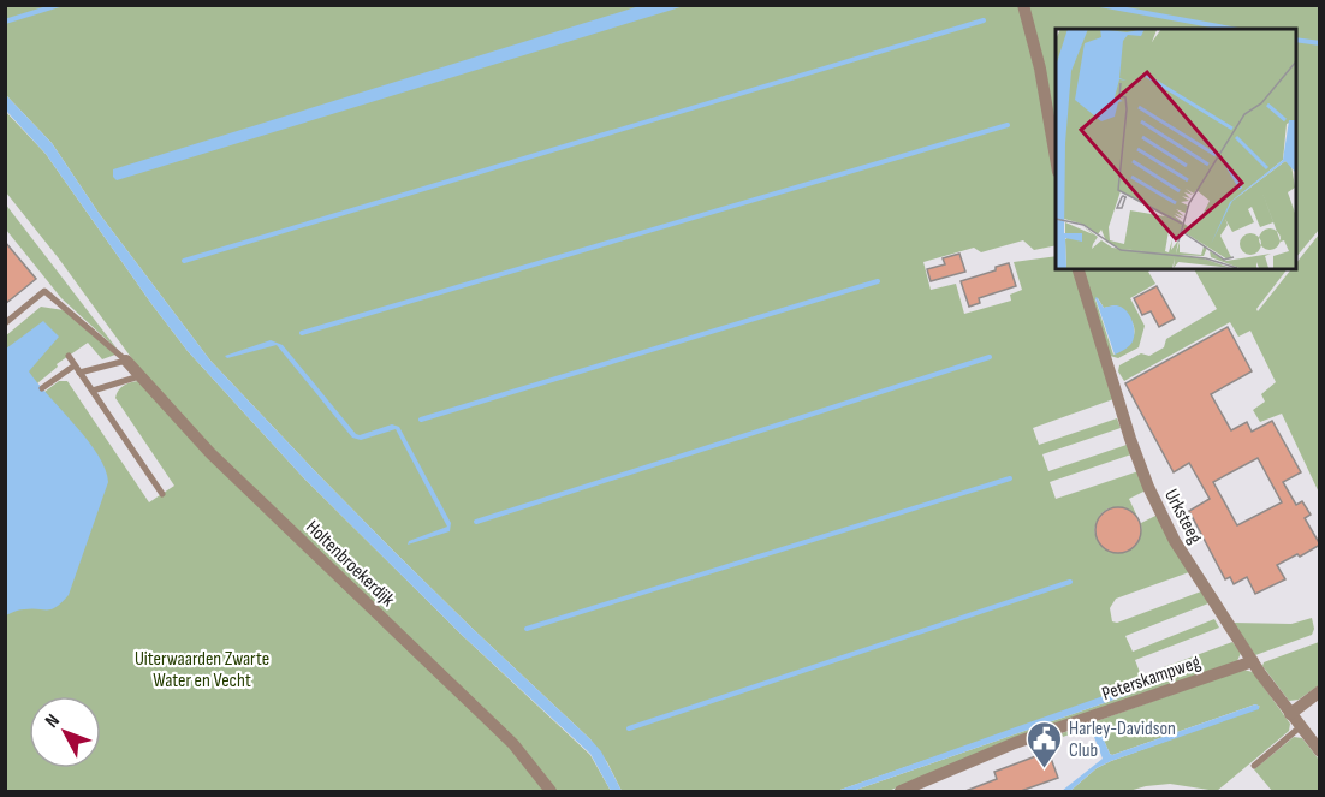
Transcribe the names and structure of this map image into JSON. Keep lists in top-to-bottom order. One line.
{"streets":{"street":["Urksteeg","Holtenbroekerdijk","Peterskampweg"]},"crossings":[["Urksteeg","Peterskampweg"]],"parks":["Uiterwaarden Zwarte Water en Vecht"],"places":{"public building":["Harley-Davidson Club"]},"north":"top left"}
